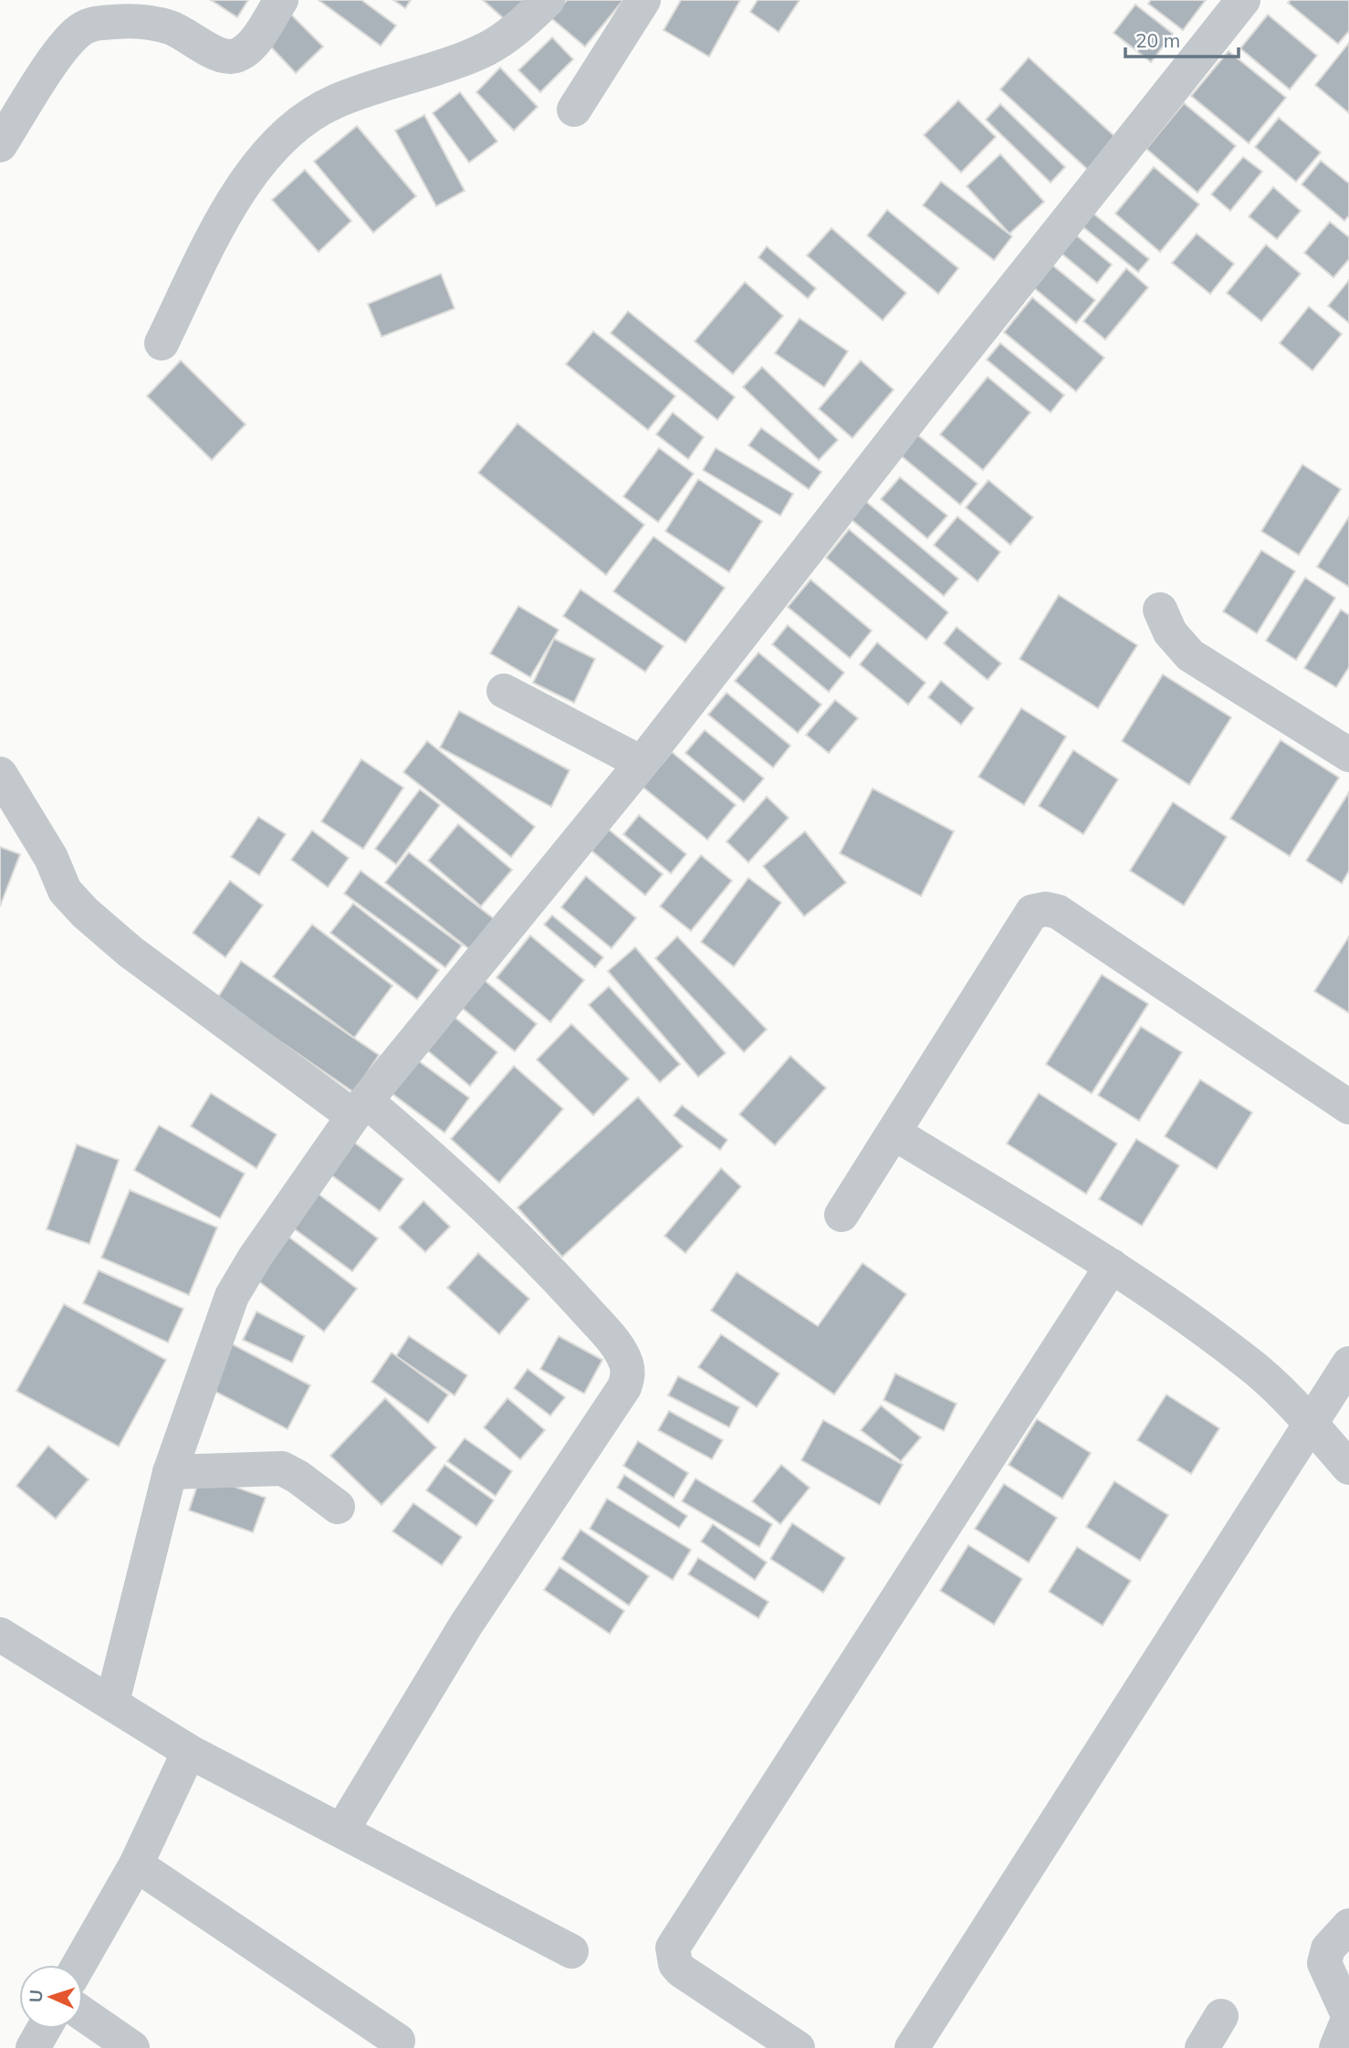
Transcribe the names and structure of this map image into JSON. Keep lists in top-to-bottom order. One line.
{"scale_bar":"20 m","north":"left"}
